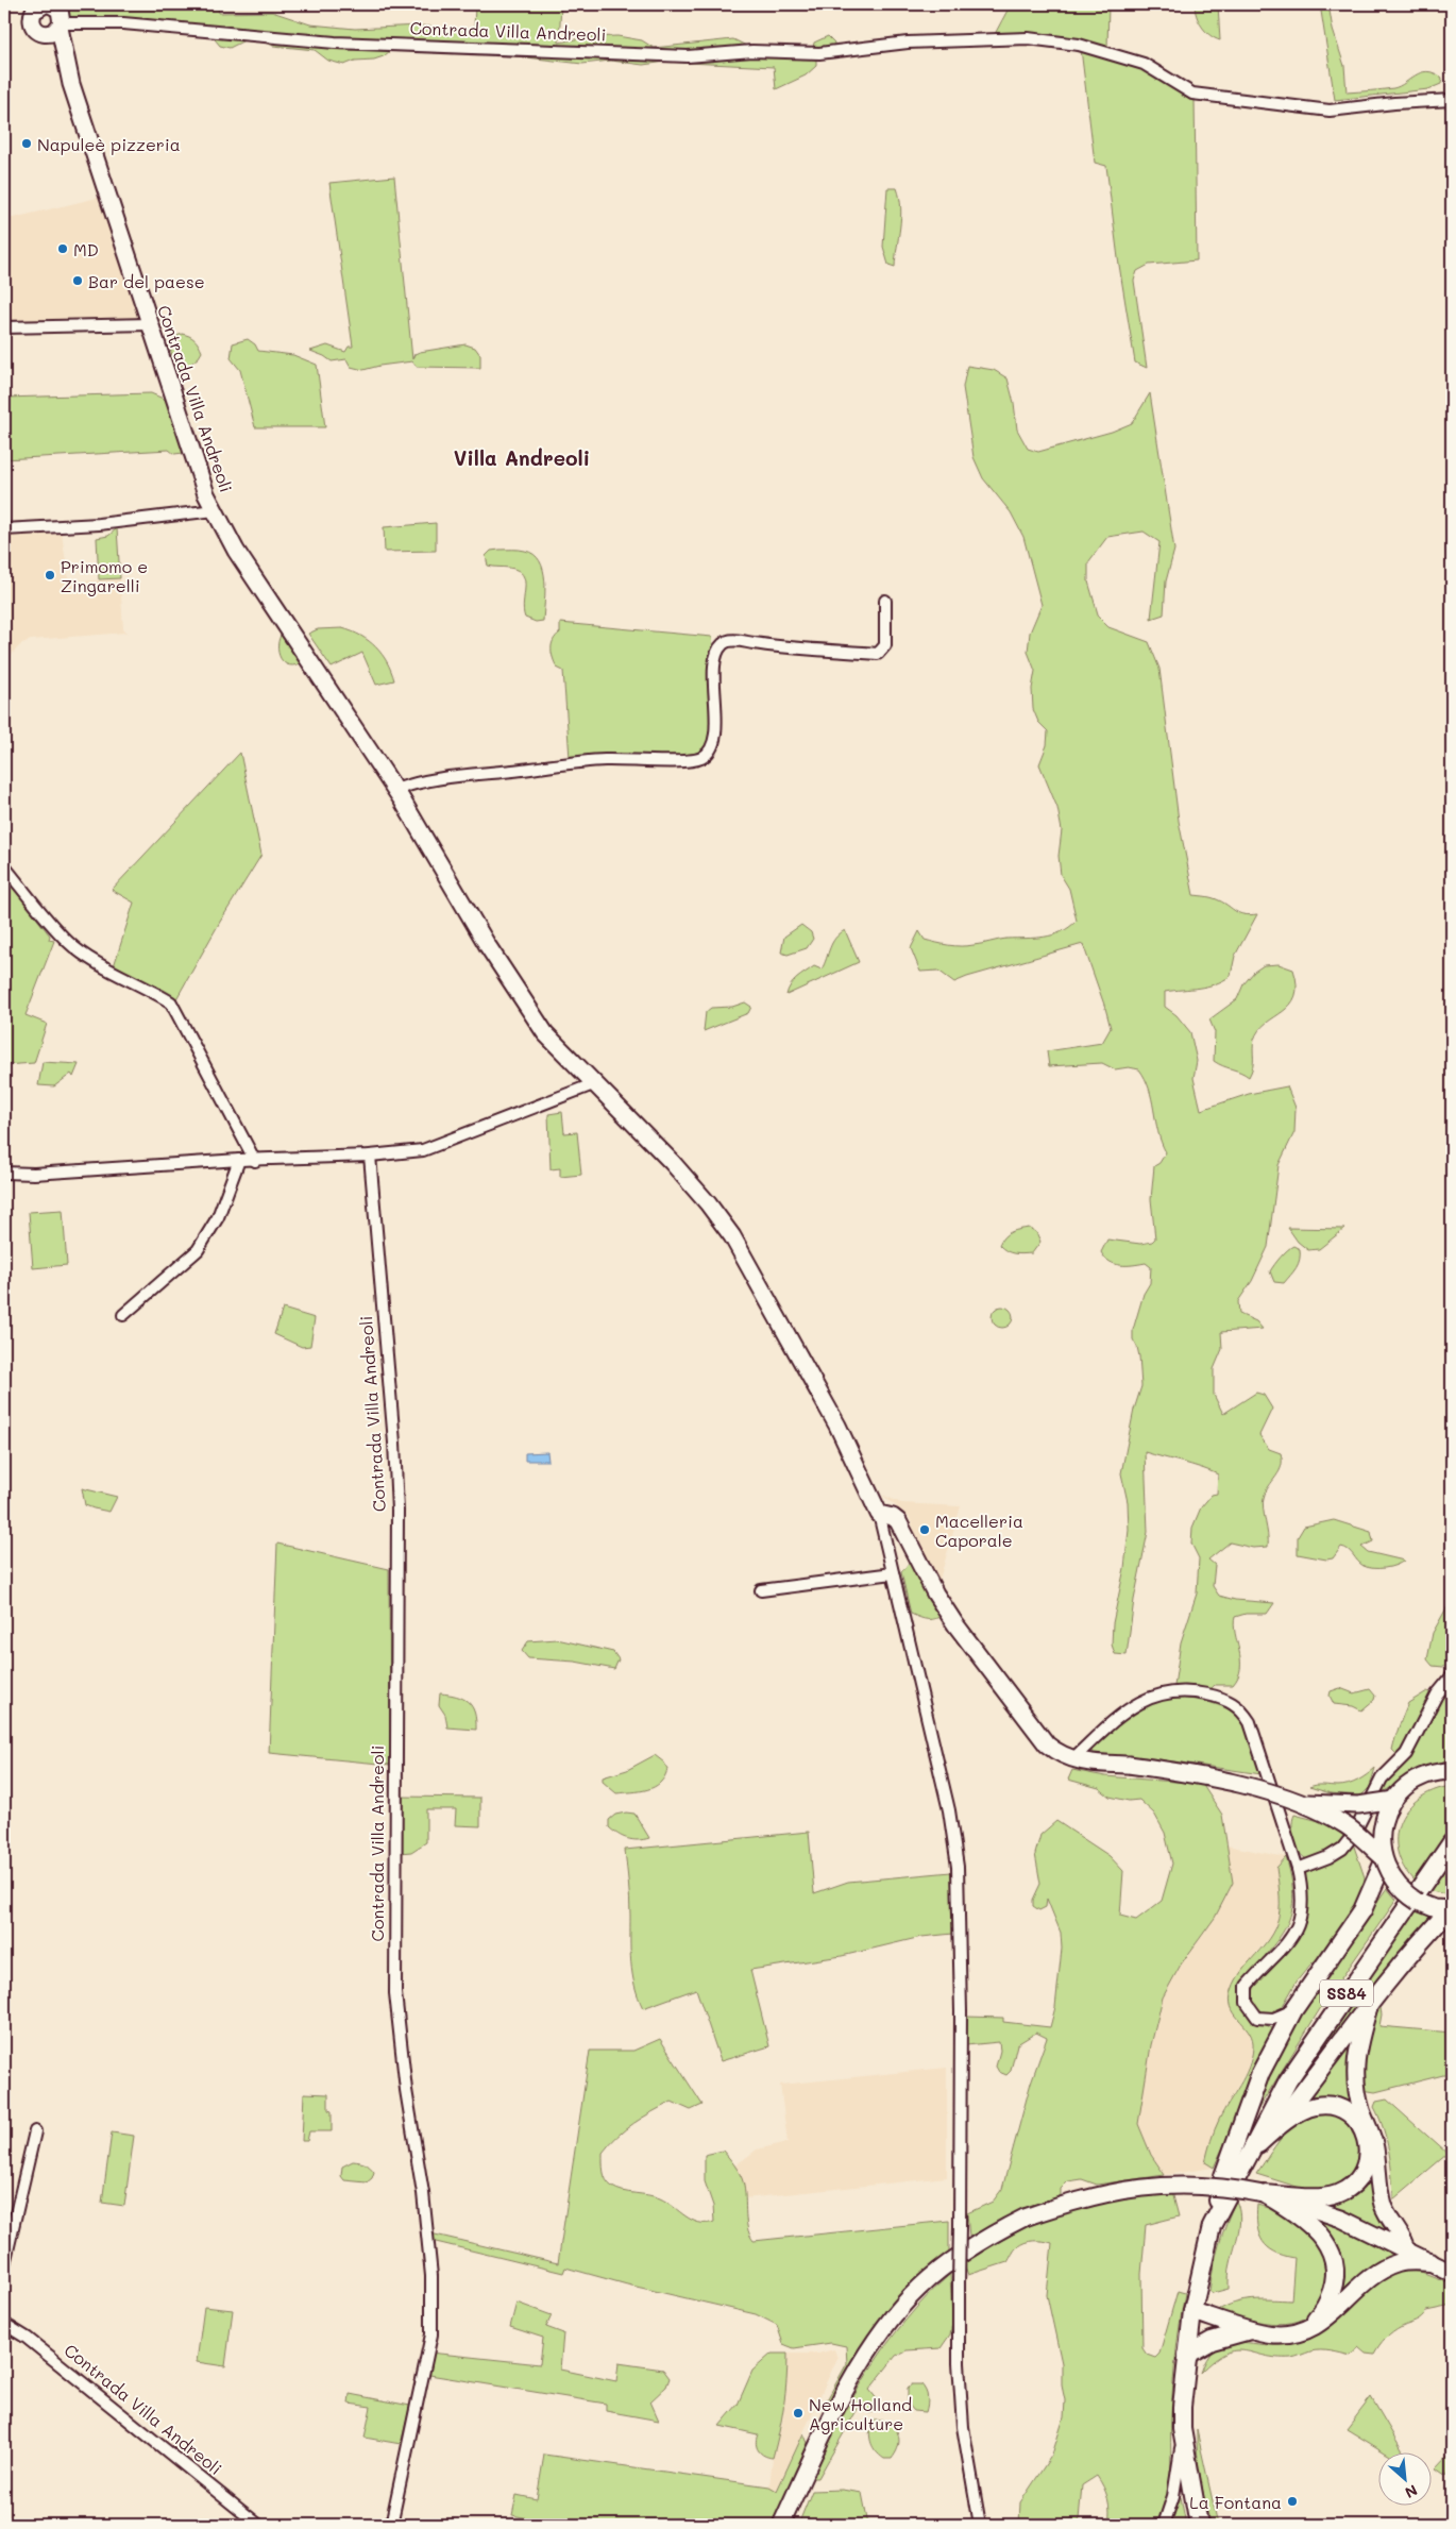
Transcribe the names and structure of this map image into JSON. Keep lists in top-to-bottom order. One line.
{"streets":{"main road":["Contrada Villa Andreoli","SS84"]},"districts":["Villa Andreoli"],"places":["Napuleè pizzeria","MD","Bar del paese","Primomo e Zingarelli","Macelleria Caporale","New Holland Agriculture","La Fontana"],"north":"bottom right"}
